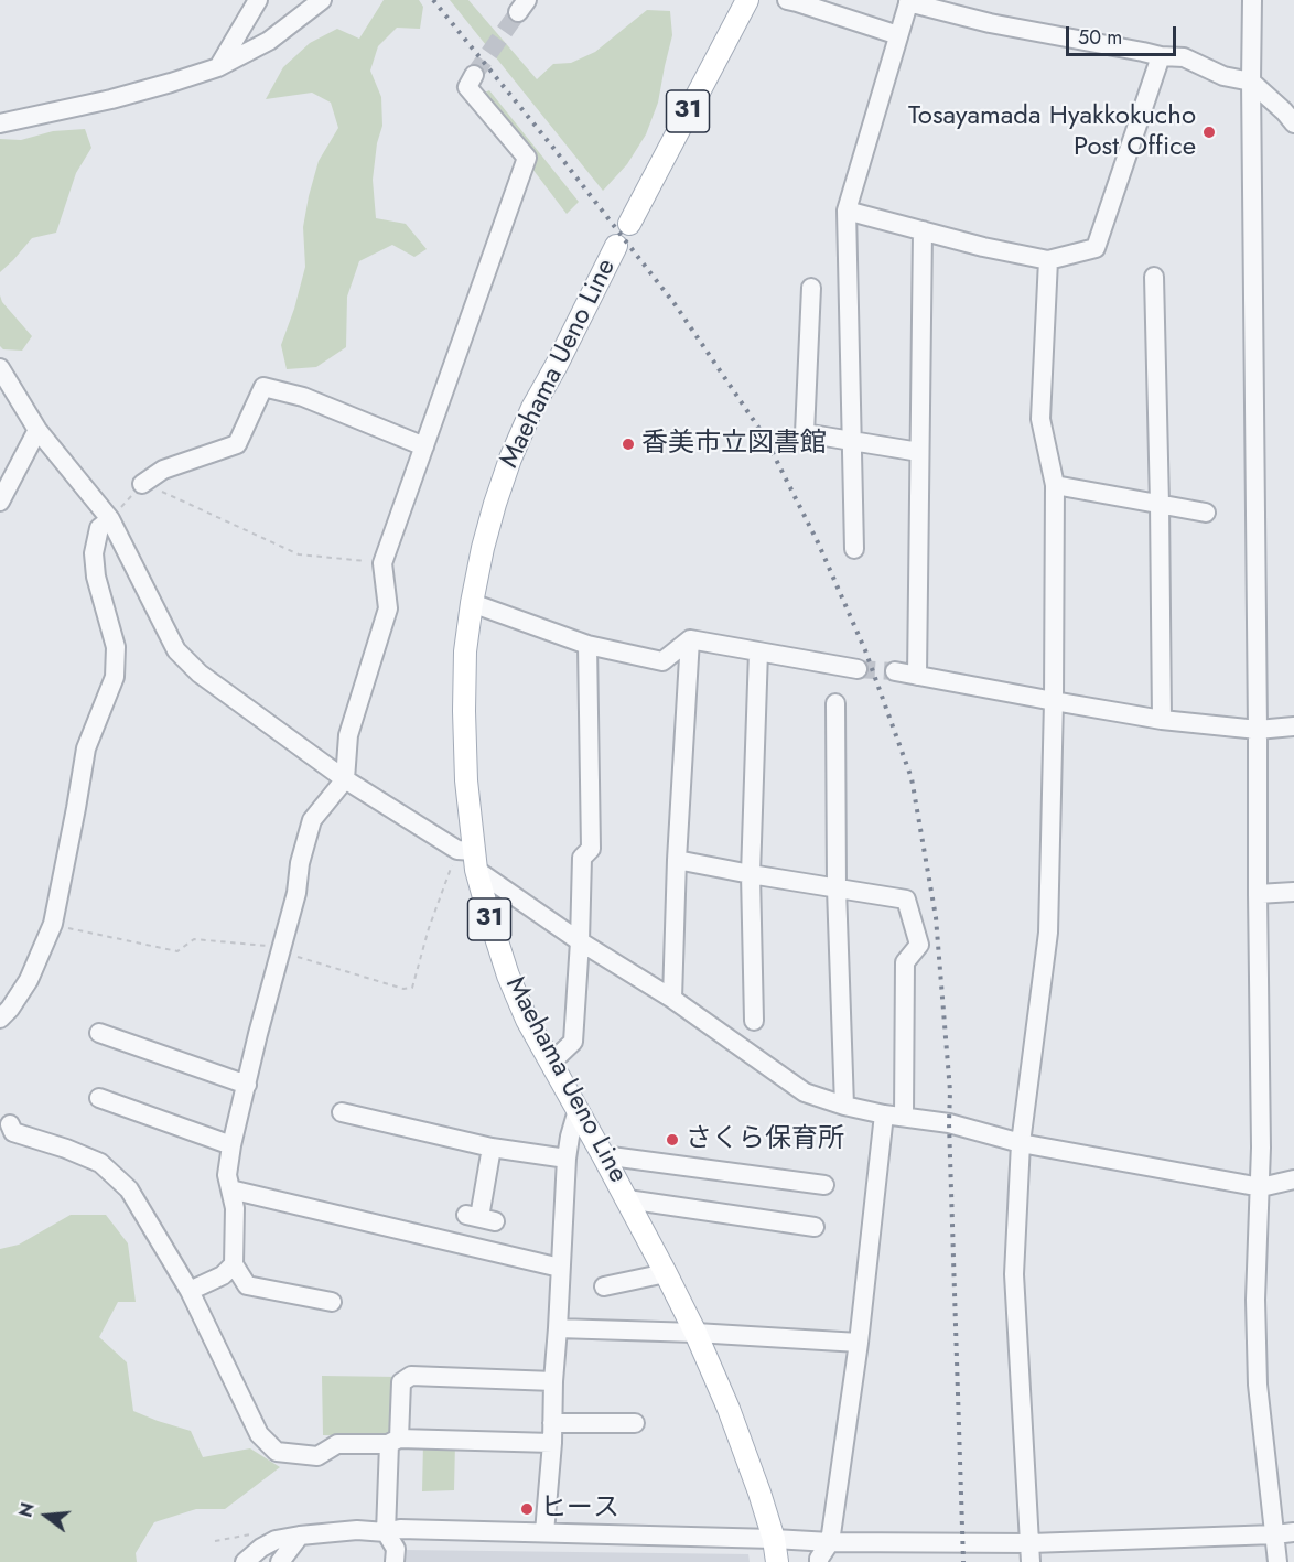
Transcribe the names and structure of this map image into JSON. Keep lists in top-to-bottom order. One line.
{"streets":{"main road":["31","Maehama Ueno Line"]},"places":["Tosayamada Hyakkokucho Post Office","香美市立図書館","さくら保育所","ヒース"],"scale_bar":"50 m","north":"left"}
